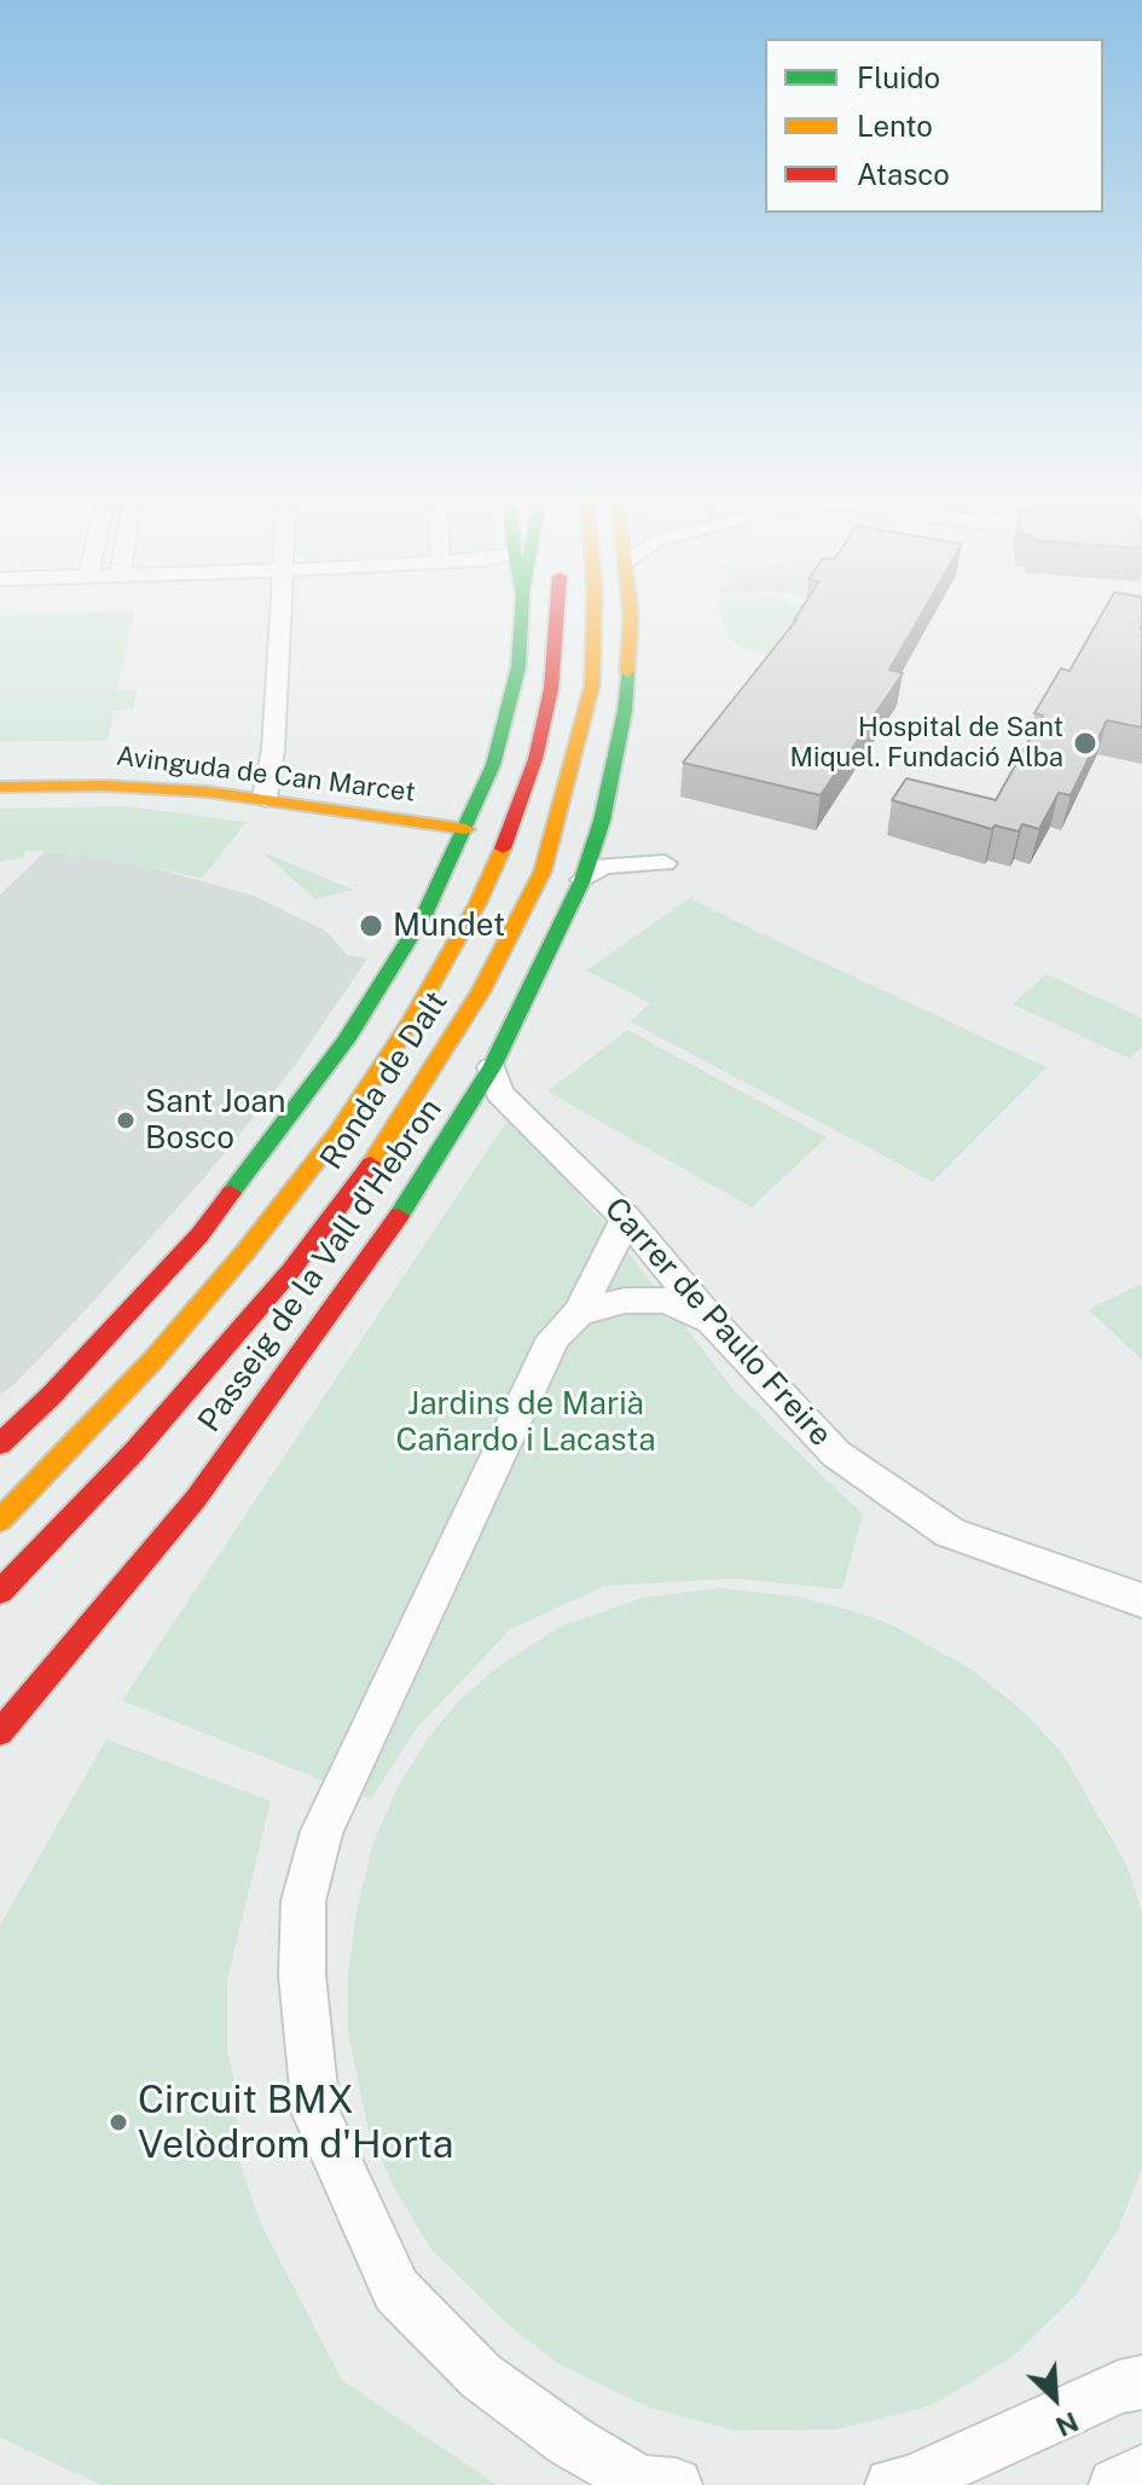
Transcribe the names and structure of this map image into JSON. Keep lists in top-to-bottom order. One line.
{"streets":{"main road":["Avinguda de Can Marcet","Ronda de Dalt","Passeig de la Vall d'Hebron"],"street":["Carrer de Paulo Freire"]},"crossings":[["Passeig de la Vall d'Hebron","Carrer de Paulo Freire"]],"parks":["Jardins de Marià Cañardo i Lacasta"],"places":["Hospital de Sant Miquel. Fundació Alba","Mundet","Sant Joan Bosco","Circuit BMX Velòdrom d'Horta"],"legend":["Fluido","Lento","Atasco"],"north":"bottom right"}
